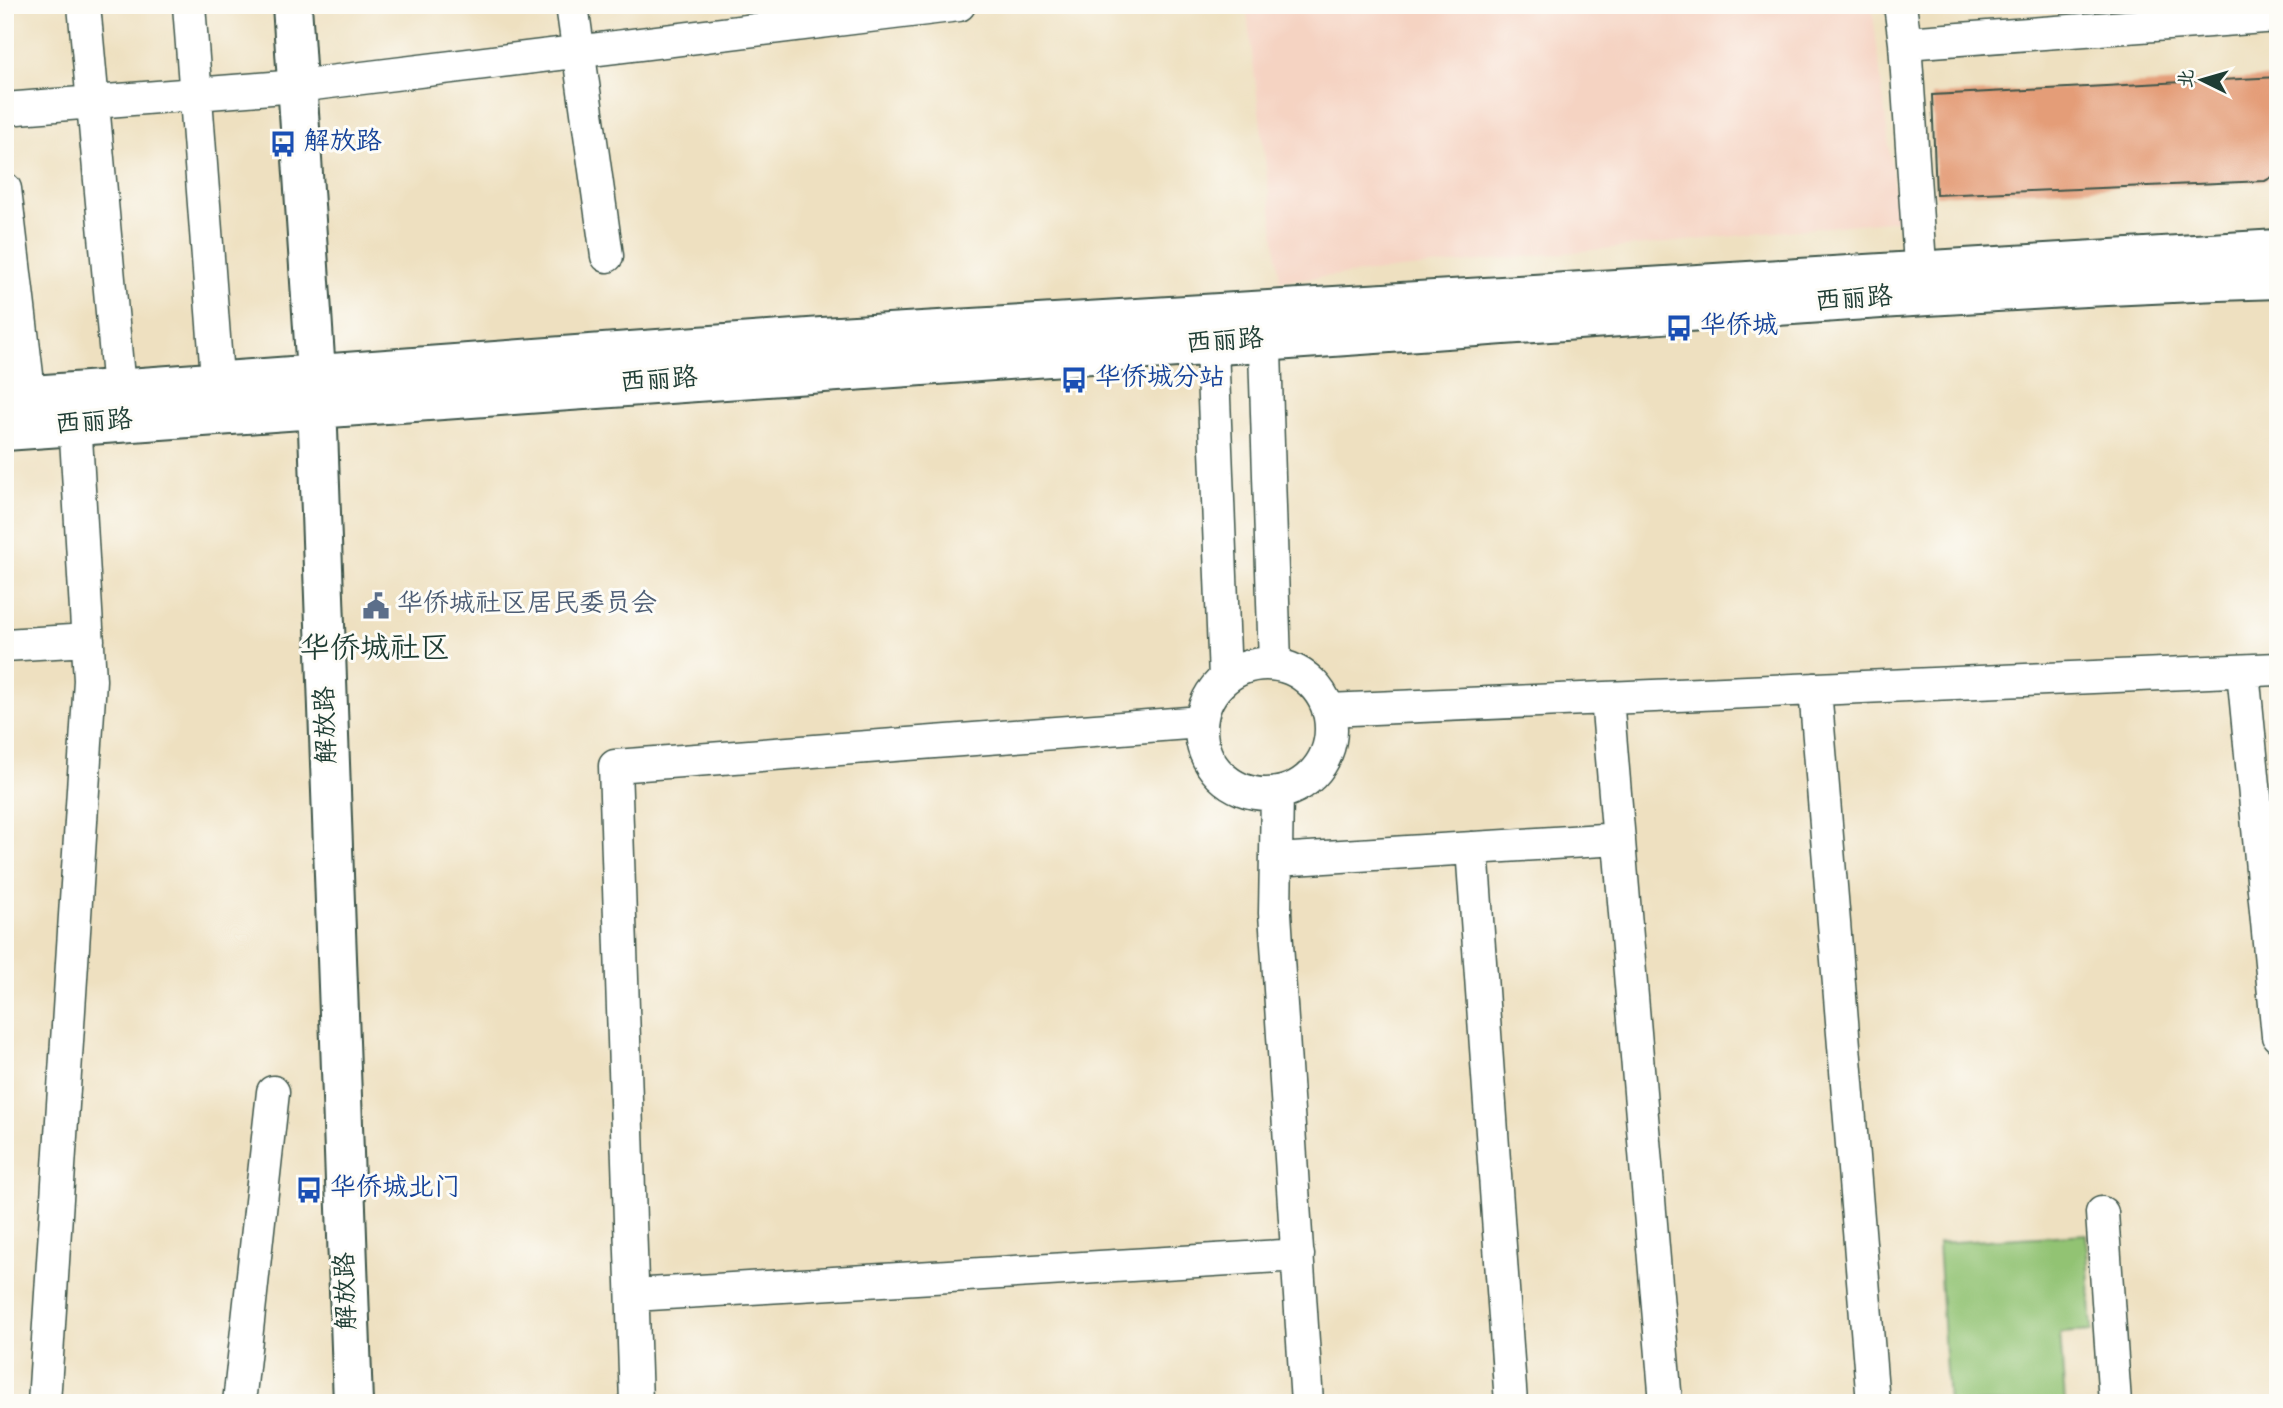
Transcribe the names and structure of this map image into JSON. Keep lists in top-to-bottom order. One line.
{"streets":{"main road":["西丽路","解放路"]},"crossings":[["西丽路","解放路"]],"districts":["华侨城社区"],"places":{"bus stop":["解放路","华侨城","华侨城分站","华侨城北门"],"public building":["华侨城社区居民委员会"]},"north":"left"}
